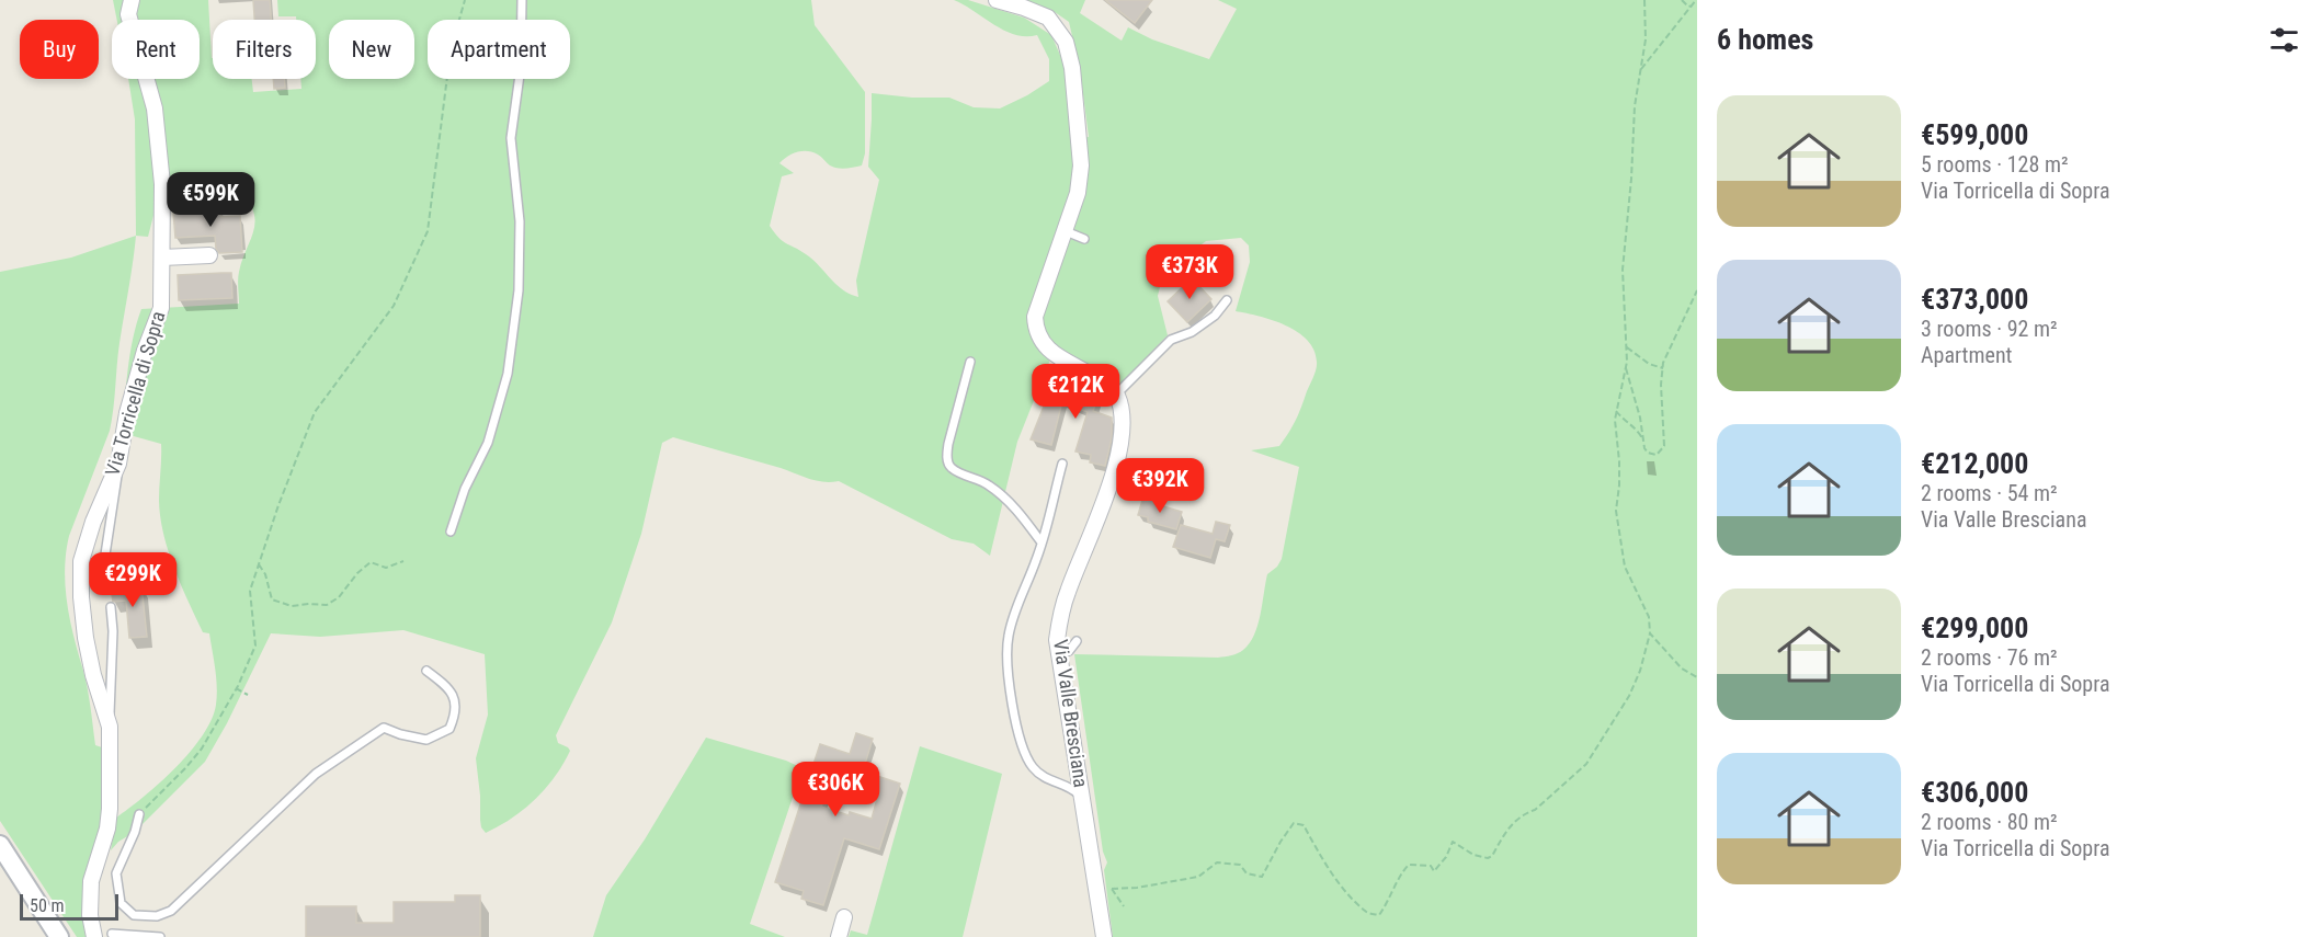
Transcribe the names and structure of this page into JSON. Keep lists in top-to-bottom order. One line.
{"streets":{"street":["Via Torricella di Sopra","Via Valle Bresciana"]},"scale_bar":"50 m","page":{"heading":"6 homes","chip":["Buy","Rent","Filters","New","Apartment"],"list":[{"name":"€599,000","note":"5 rooms · 128 m² · Via Torricella di Sopra"},{"name":"€373,000","note":"3 rooms · 92 m² · Apartment"},{"name":"€212,000","note":"2 rooms · 54 m² · Via Valle Bresciana"},{"name":"€299,000","note":"2 rooms · 76 m² · Via Torricella di Sopra"},{"name":"€306,000","note":"2 rooms · 80 m² · Via Torricella di Sopra"}],"price":["€599K","€373K","€212K","€392K","€299K","€306K"],"scale":"50 m"}}
